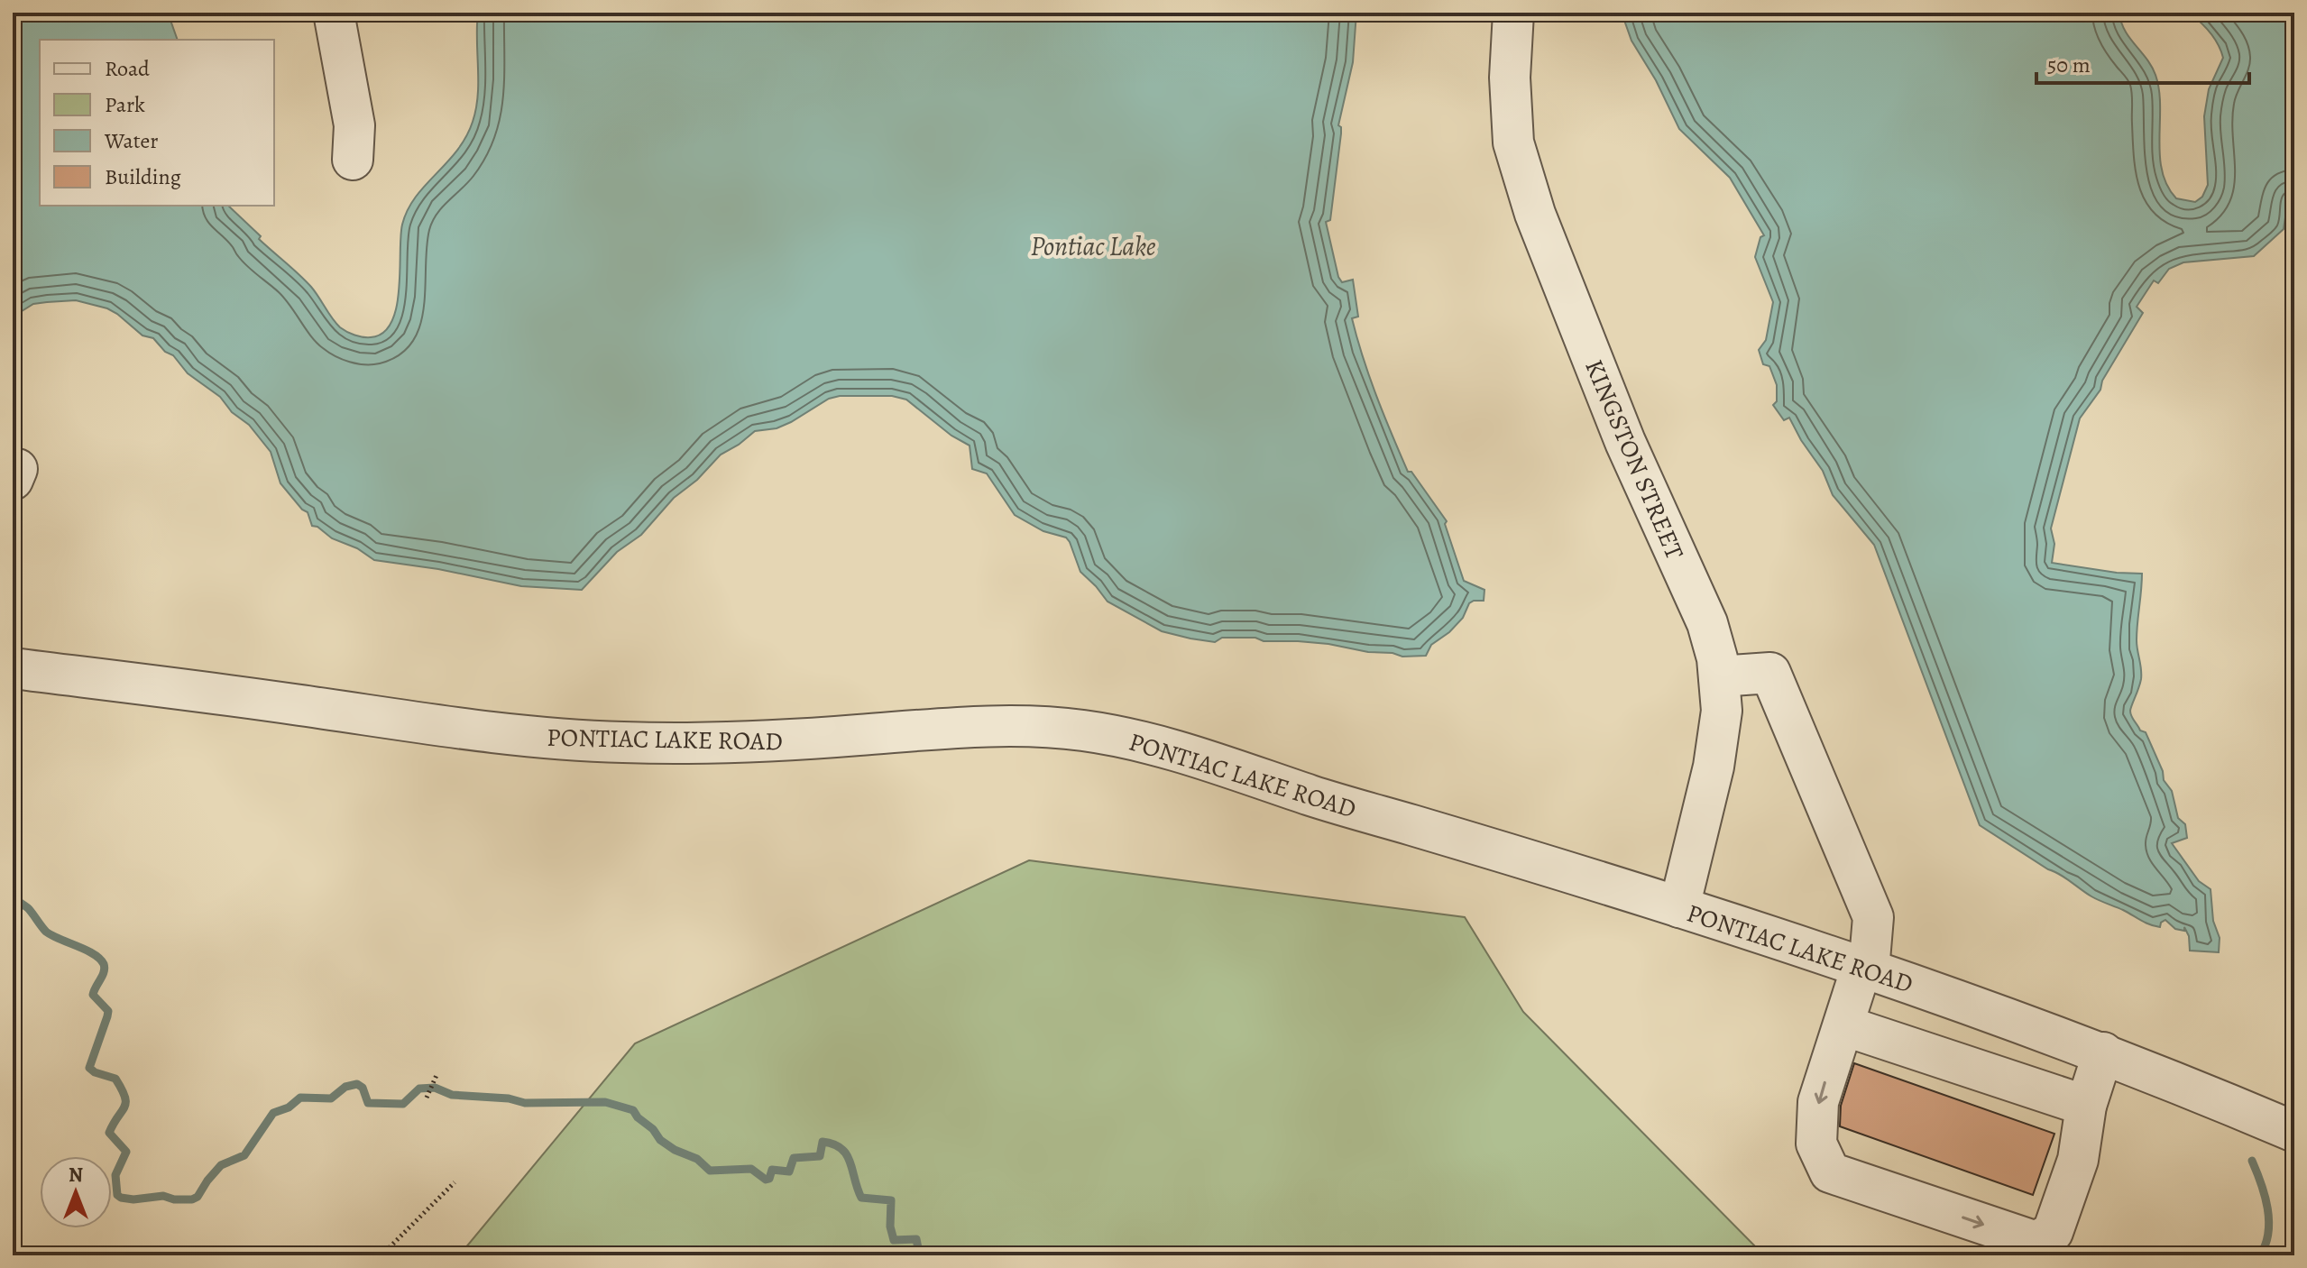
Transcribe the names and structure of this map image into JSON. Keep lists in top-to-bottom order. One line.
{"streets":{"street":["KINGSTON STREET","PONTIAC LAKE ROAD"]},"crossings":[["KINGSTON STREET","PONTIAC LAKE ROAD"]],"water":["Pontiac Lake"],"legend":["Road","Park","Water","Building"],"scale_bar":"50 m","north":"top"}
